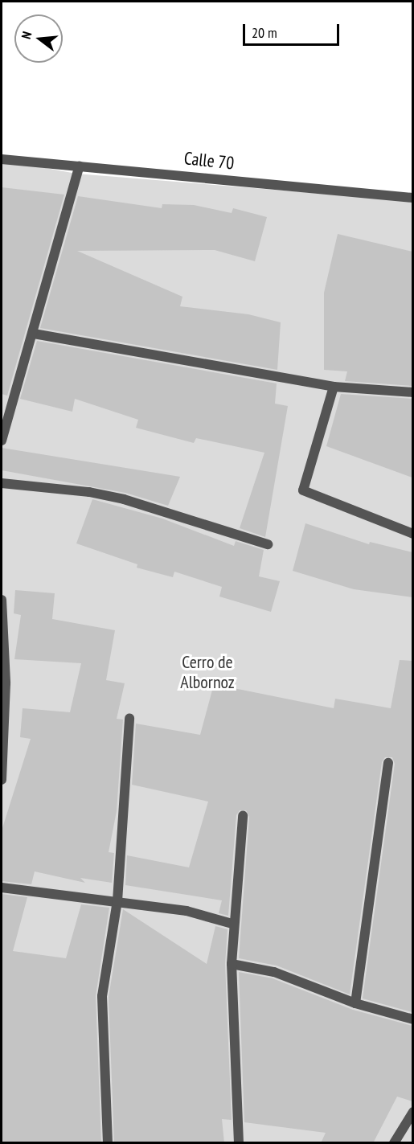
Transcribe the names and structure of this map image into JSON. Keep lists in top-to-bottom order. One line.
{"streets":{"street":["Calle 70"]},"parks":["Cerro de Albornoz"],"scale_bar":"20 m","north":"left"}
